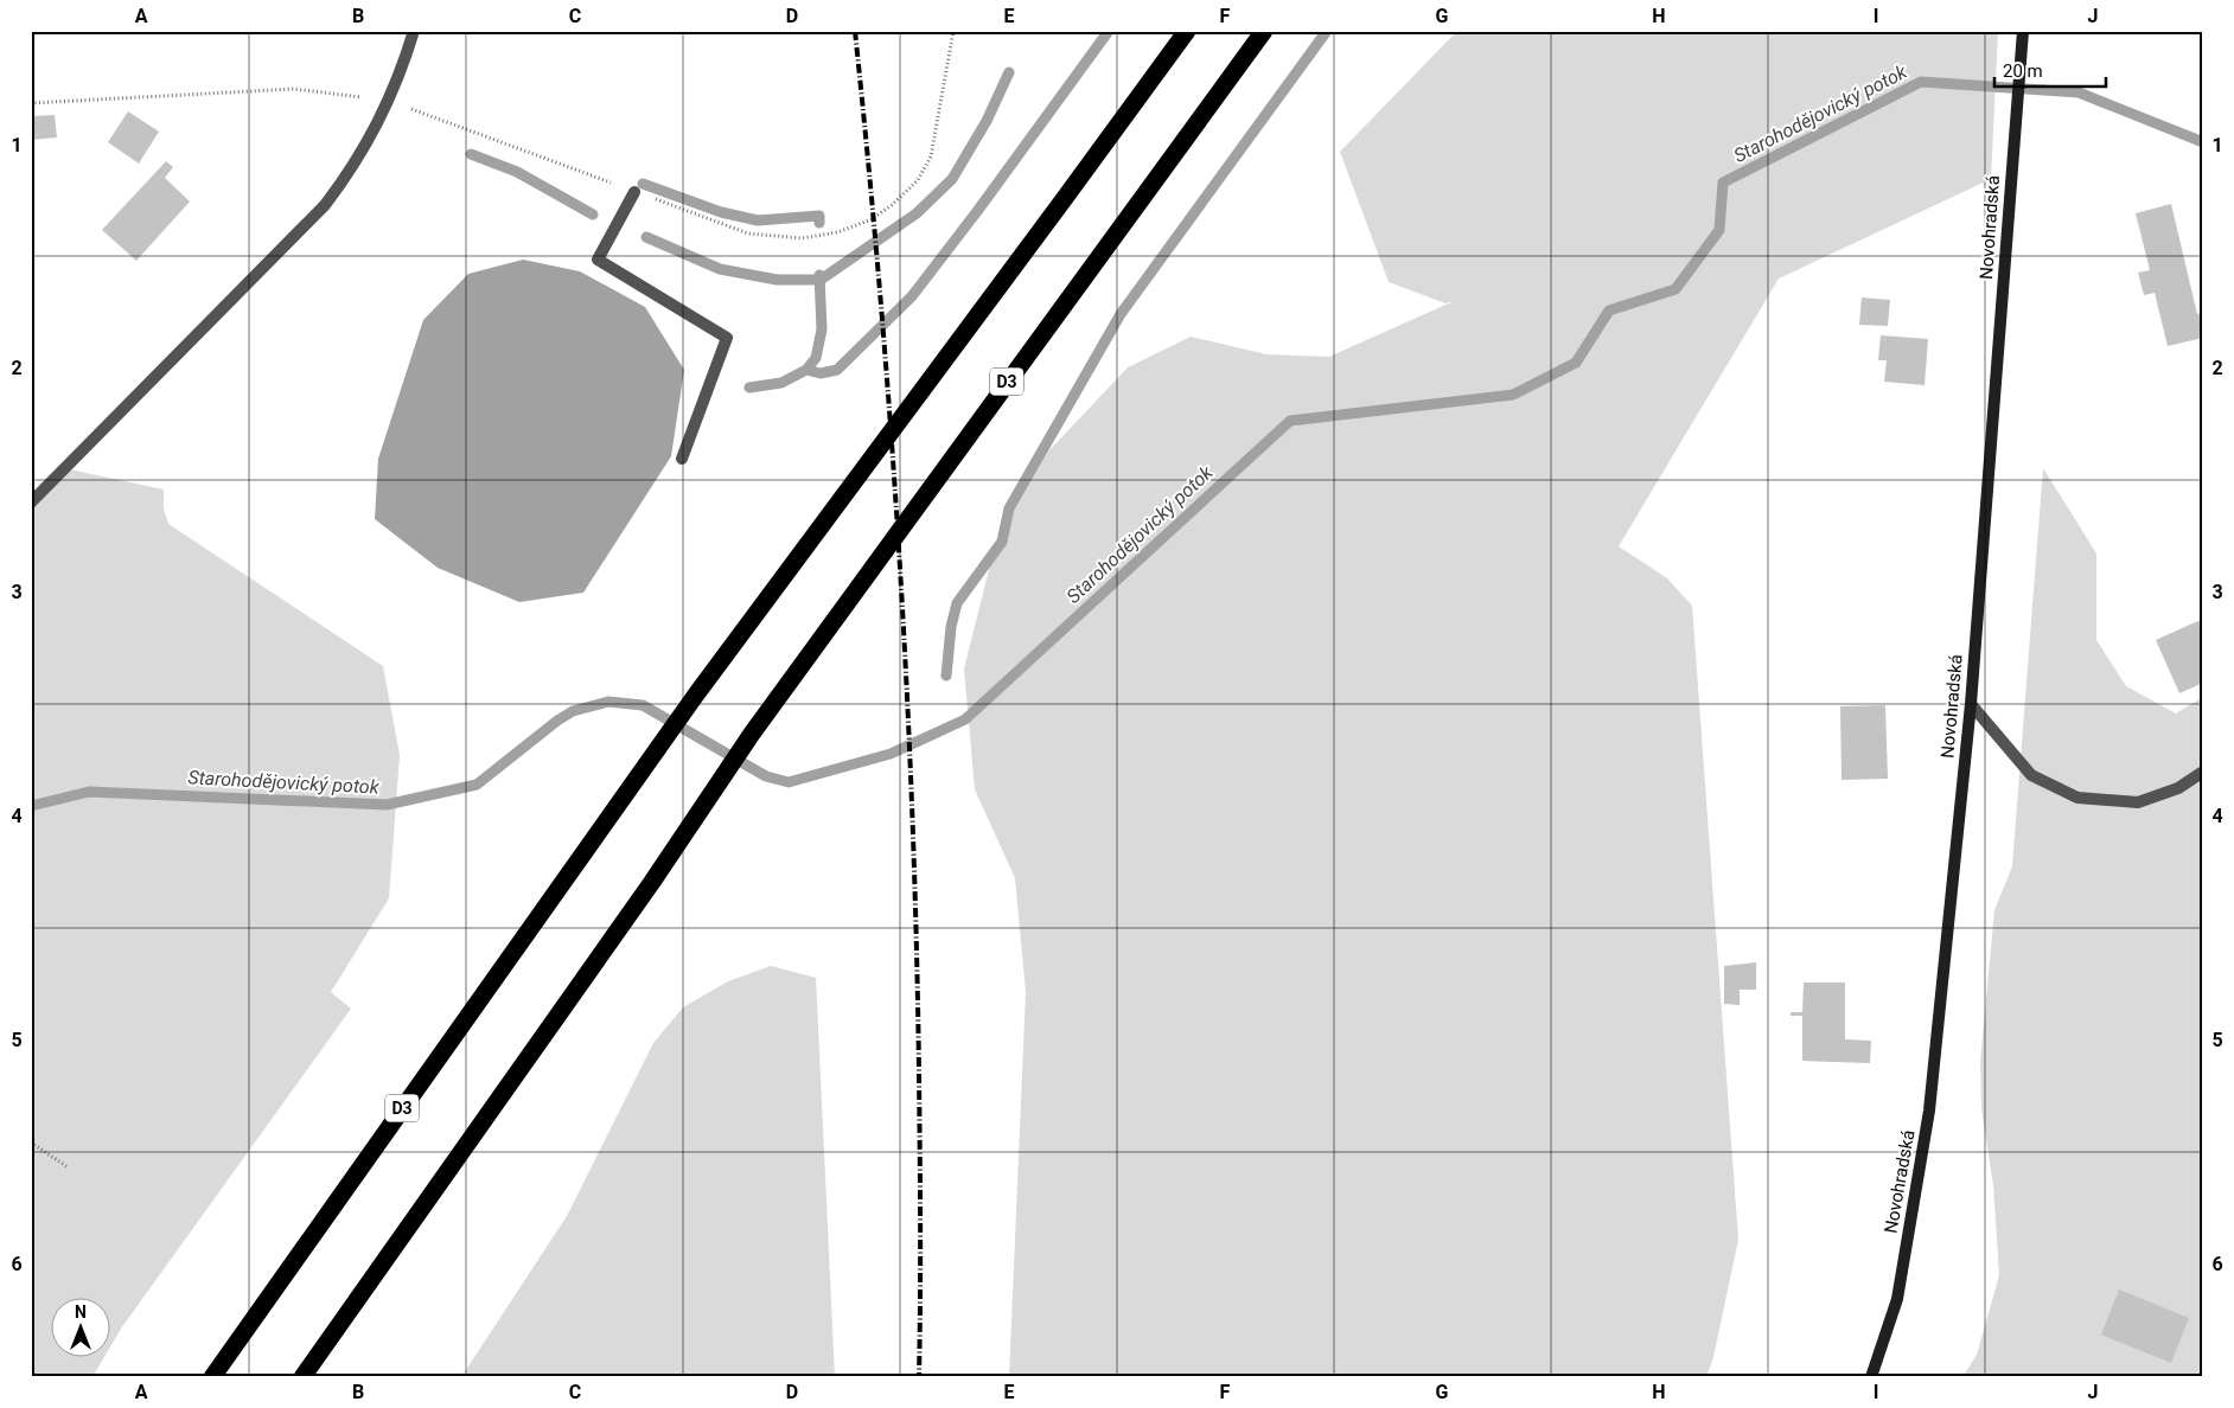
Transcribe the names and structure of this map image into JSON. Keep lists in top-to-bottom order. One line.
{"streets":{"highway":["D3"],"main road":["Novohradská"]},"water":["Starohodějovický potok"],"scale_bar":"20 m","north":"top","grid":{"columns":["A","B","C","D","E","F","G","H","I","J"],"rows":["1","2","3","4","5","6"]}}
